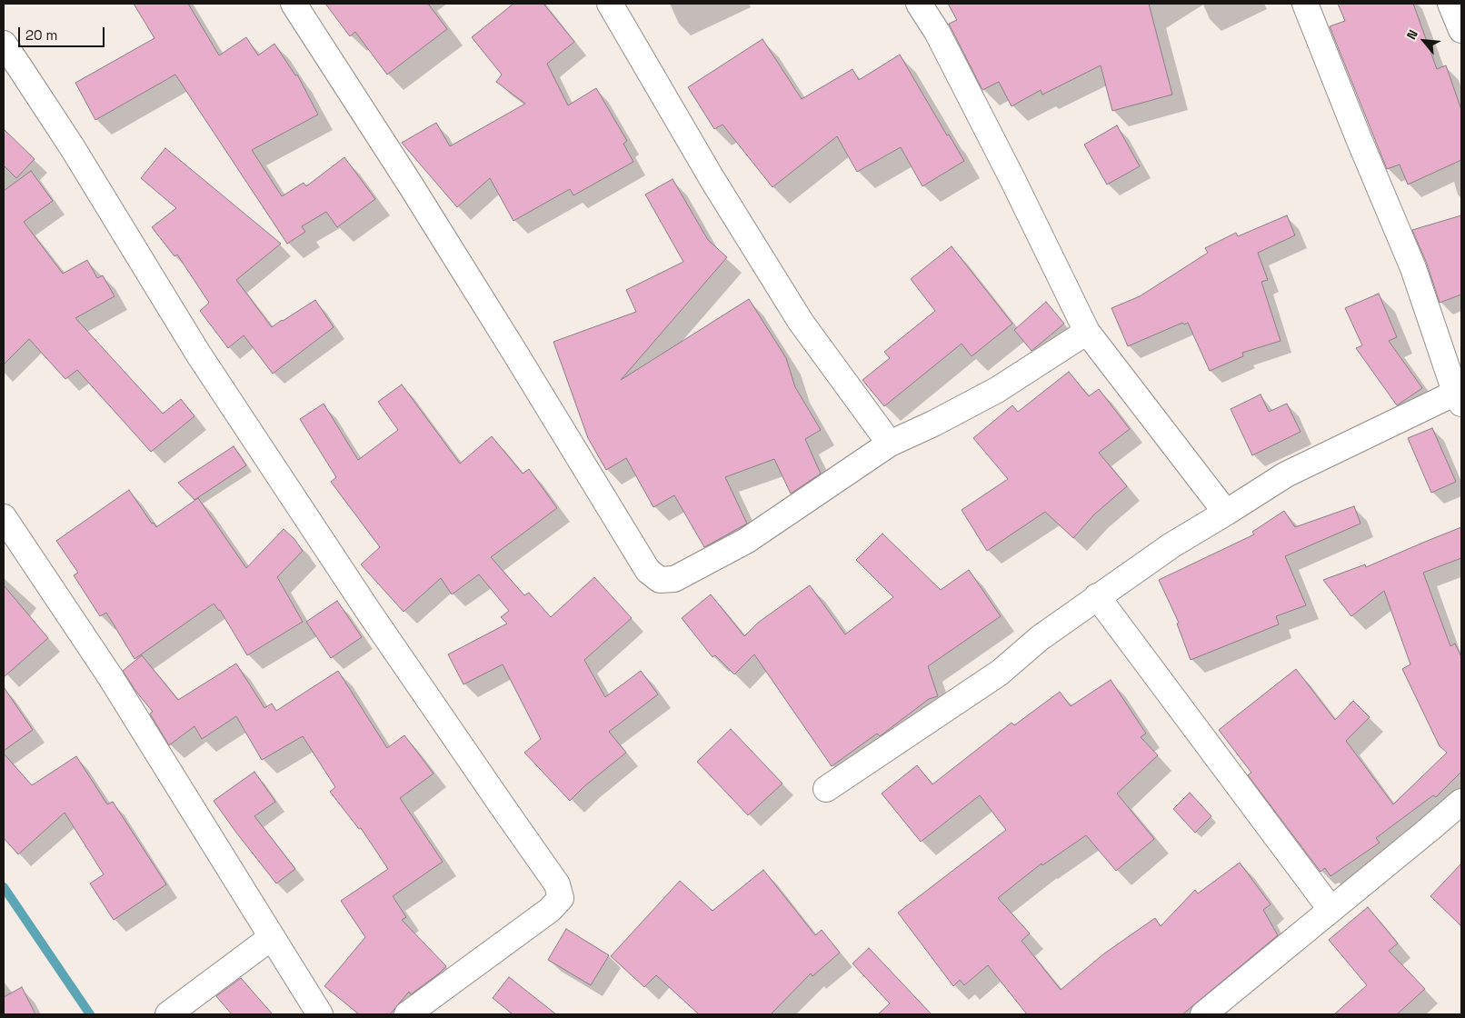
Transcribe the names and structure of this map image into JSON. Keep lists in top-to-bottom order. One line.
{"scale_bar":"20 m","north":"top left"}
